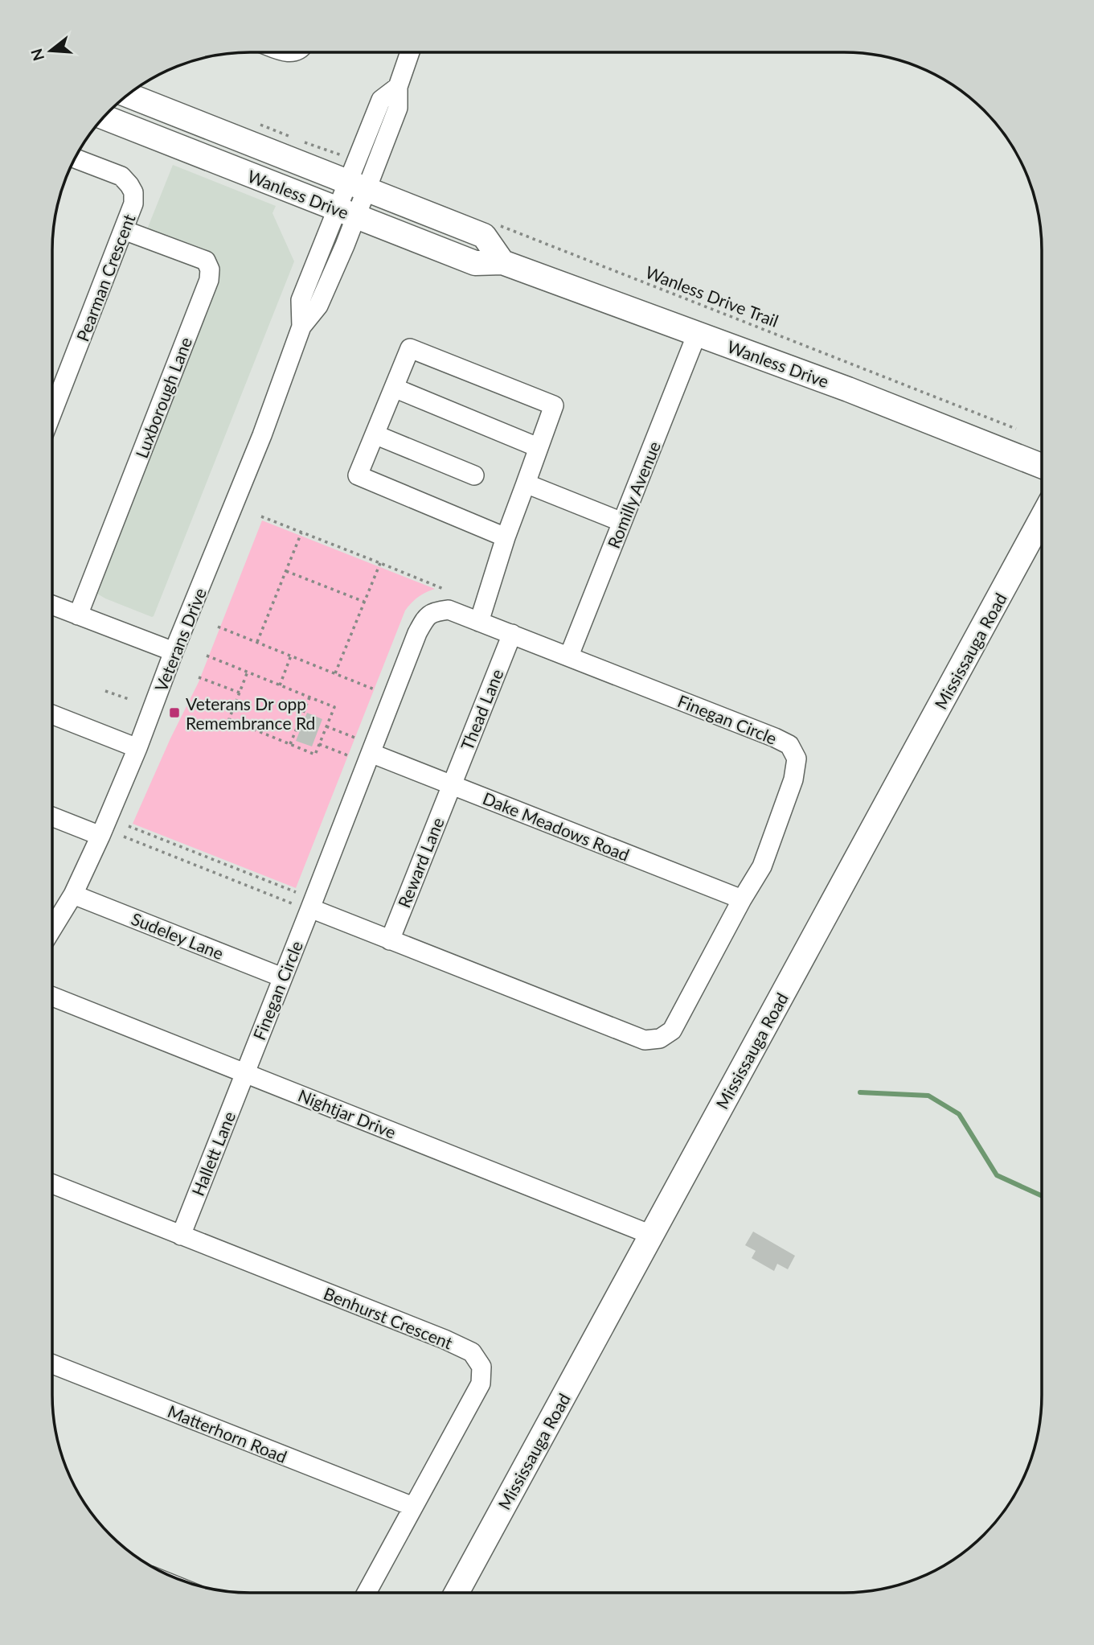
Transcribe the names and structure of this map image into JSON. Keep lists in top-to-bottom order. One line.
{"streets":{"main road":["Wanless Drive","Mississauga Road"],"street":["Pearman Crescent","Luxborough Lane","Romilly Avenue","Veterans Drive","Thead Lane","Finegan Circle","Dake Meadows Road","Reward Lane","Sudeley Lane","Nightjar Drive","Hallett Lane","Benhurst Crescent","Matterhorn Road"],"path":["Wanless Drive Trail"]},"crossings":[["Wanless Drive","Romilly Avenue"],["Wanless Drive","Veterans Drive"],["Pearman Crescent","Luxborough Lane"],["Romilly Avenue","Finegan Circle"],["Veterans Drive","Sudeley Lane"],["Mississauga Road","Nightjar Drive"],["Thead Lane","Finegan Circle"],["Thead Lane","Dake Meadows Road"],["Thead Lane","Reward Lane"],["Finegan Circle","Dake Meadows Road"],["Finegan Circle","Reward Lane"],["Finegan Circle","Sudeley Lane"],["Finegan Circle","Nightjar Drive"],["Finegan Circle","Hallett Lane"],["Dake Meadows Road","Reward Lane"],["Nightjar Drive","Hallett Lane"],["Hallett Lane","Benhurst Crescent"],["Benhurst Crescent","Matterhorn Road"]],"places":{"transit":["Veterans Dr opp Remembrance Rd"]},"north":"left"}
